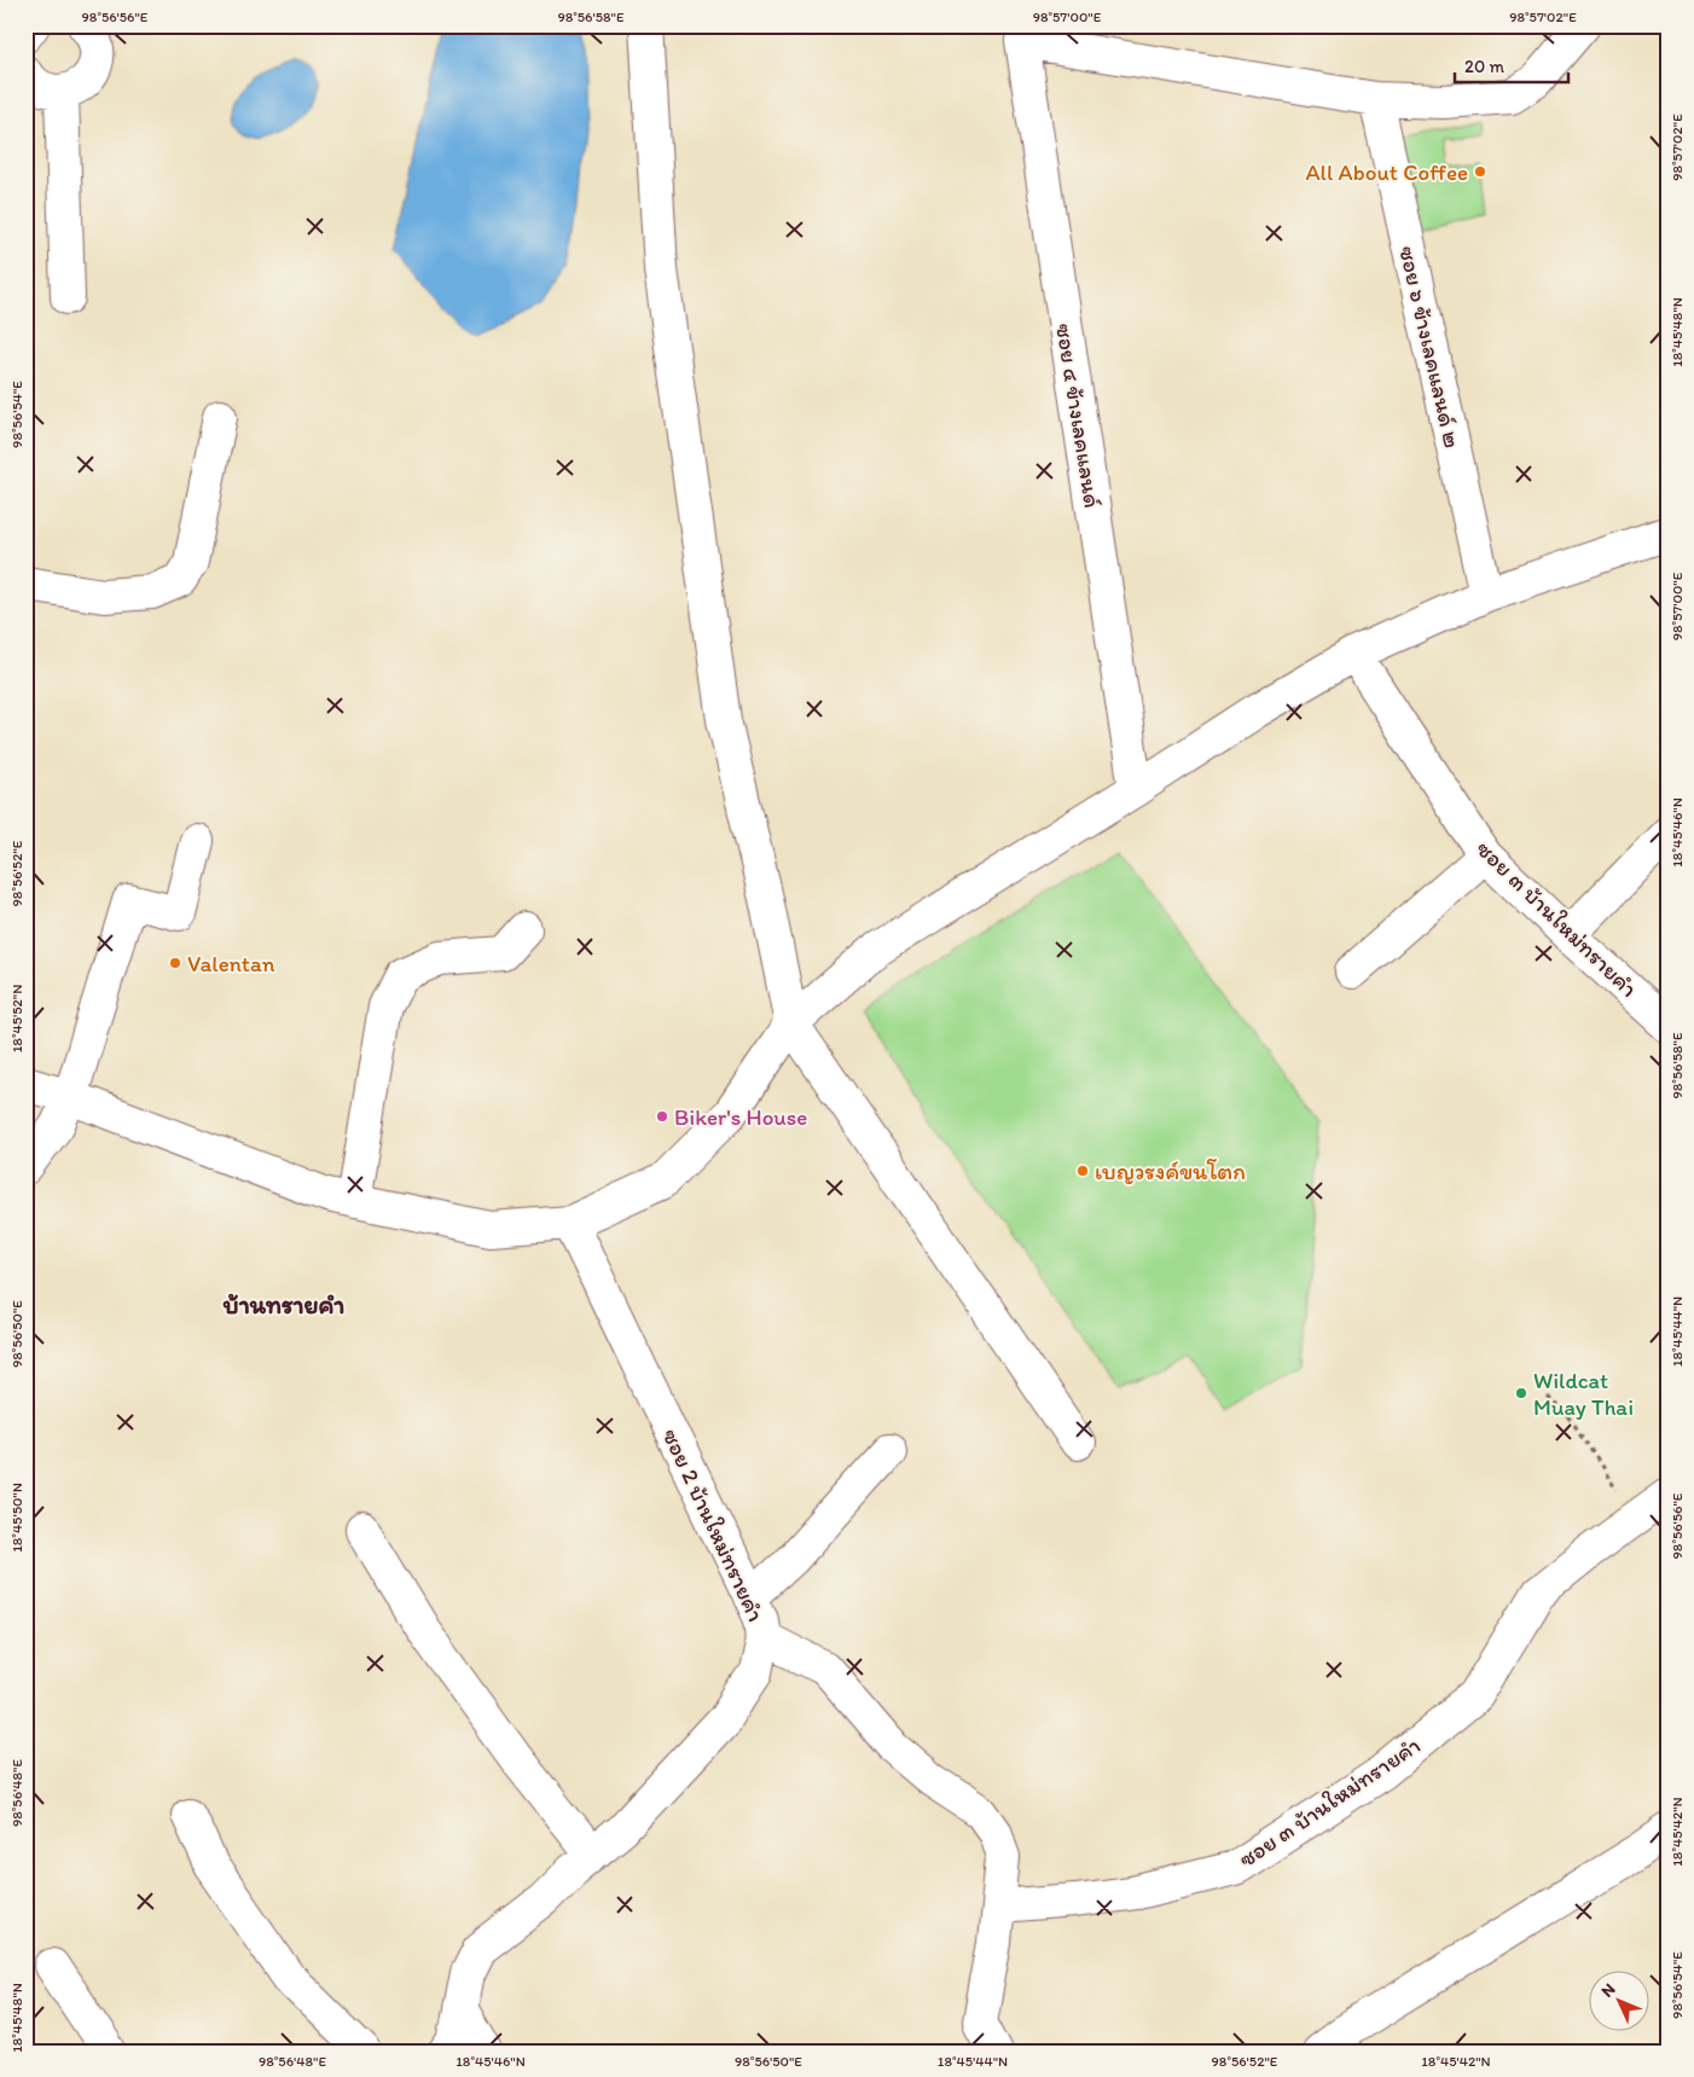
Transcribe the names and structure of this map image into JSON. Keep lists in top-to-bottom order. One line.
{"streets":{"street":["ซอย ๖ ข้างเลคแลนด์ ๒","ซอย ๔ ข้างเลคแลนด์","ซอย ๓ บ้านใหม่ทรายคำ","ซอย 2 บ้านใหม่ทรายคำ"]},"districts":["บ้านทรายคำ"],"places":["All About Coffee","Valentan","Biker's House","เบญวรงค์ขนโตก","Wildcat Muay Thai"],"scale_bar":"20 m","north":"top left","coordinates":["98°56'56\"E","98°56'58\"E","98°57'00\"E","98°57'02\"E","18°45'48\"N","98°56'54\"E","18°45'46\"N","98°56'52\"E","18°45'52\"N","18°45'44\"N","98°56'50\"E","18°45'50\"N","98°56'48\"E","18°45'42\"N"]}
